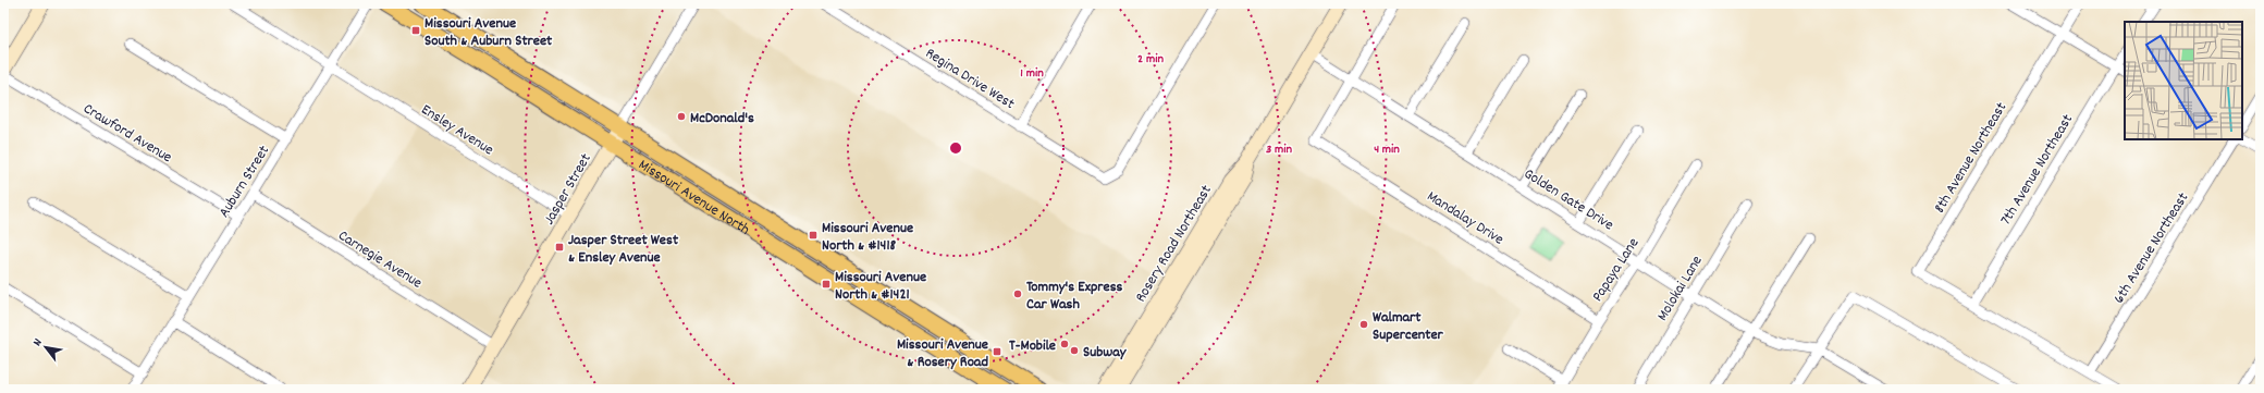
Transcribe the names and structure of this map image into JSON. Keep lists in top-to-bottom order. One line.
{"streets":{"main road":["Missouri Avenue North"],"street":["Regina Drive West","Ensley Avenue","Crawford Avenue","8th Avenue Northeast","7th Avenue Northeast","Auburn Street","Jasper Street","Golden Gate Drive","Mandalay Drive","Rosery Road Northeast","6th Avenue Northeast","Carnegie Avenue","Papaya Lane","Molokai Lane"]},"crossings":[["Ensley Avenue","Auburn Street"],["Ensley Avenue","Jasper Street"],["Crawford Avenue","Auburn Street"],["8th Avenue Northeast","7th Avenue Northeast"],["Auburn Street","Carnegie Avenue"],["Jasper Street","Missouri Avenue North"],["Jasper Street","Carnegie Avenue"],["Golden Gate Drive","Mandalay Drive"],["Golden Gate Drive","Rosery Road Northeast"],["Golden Gate Drive","Papaya Lane"],["Golden Gate Drive","Molokai Lane"],["Mandalay Drive","Papaya Lane"]],"places":{"transit":["Missouri Avenue South & Auburn Street","Missouri Avenue North & #1418","Jasper Street West & Ensley Avenue","Missouri Avenue North & #1421","Missouri Avenue & Rosery Road"],"other":["McDonald's","Tommy's Express Car Wash","Walmart Supercenter","T-Mobile","Subway"]},"north":"top left","rings":["2 min","1 min","3 min","4 min"]}
